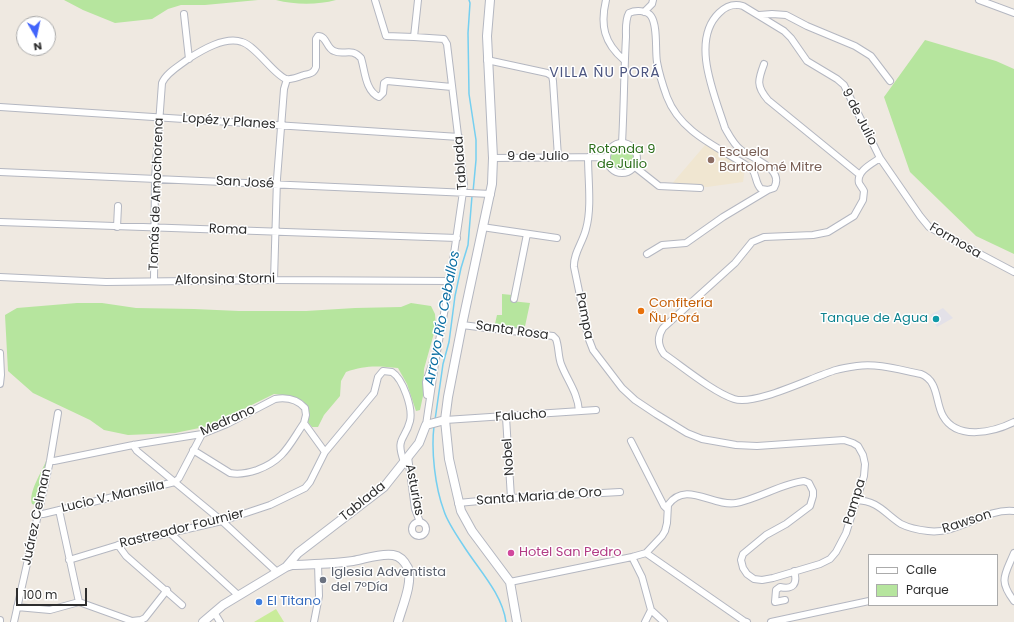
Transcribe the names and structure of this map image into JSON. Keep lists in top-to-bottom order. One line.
{"streets":{"main road":["Tablada"],"street":["9 de Julio","Lopéz y Planes","San José","Tomás de Amochorena","Roma","Formosa","Alfonsina Storni","Pampa","Santa Rosa","Falucho","Medrano","Nobel","Asturias","Lucio V. Mansilla","Santa Maria de Oro","Juárez Celman","Rawson","Rastreador Fournier"]},"crossings":[["9 de Julio","Formosa"],["9 de Julio","Pampa"],["Lopéz y Planes","Tablada"],["Lopéz y Planes","Tomás de Amochorena"],["Tablada","San José"],["Tablada","Roma"],["Tablada","Alfonsina Storni"],["Tablada","Asturias"],["Tablada","Rastreador Fournier"],["San José","Tomás de Amochorena"],["Tomás de Amochorena","Roma"],["Tomás de Amochorena","Alfonsina Storni"],["Pampa","Rawson"],["Santa Rosa","Falucho"],["Falucho","Nobel"],["Medrano","Lucio V. Mansilla"],["Medrano","Juárez Celman"],["Medrano","Rastreador Fournier"],["Nobel","Santa Maria de Oro"],["Asturias","Rastreador Fournier"],["Lucio V. Mansilla","Juárez Celman"]],"districts":["VILLA ÑU PORÁ"],"water":["Arroyo Río Ceballos"],"parks":["Rotonda 9 de Julio"],"places":["Escuela Bartolomé Mitre","Confitería Ñu Porá","Tanque de Agua","Hotel San Pedro","Iglesia Adventista del 7°Día","El Titano"],"legend":["Calle","Parque"],"scale_bar":"100 m","north":"bottom"}
